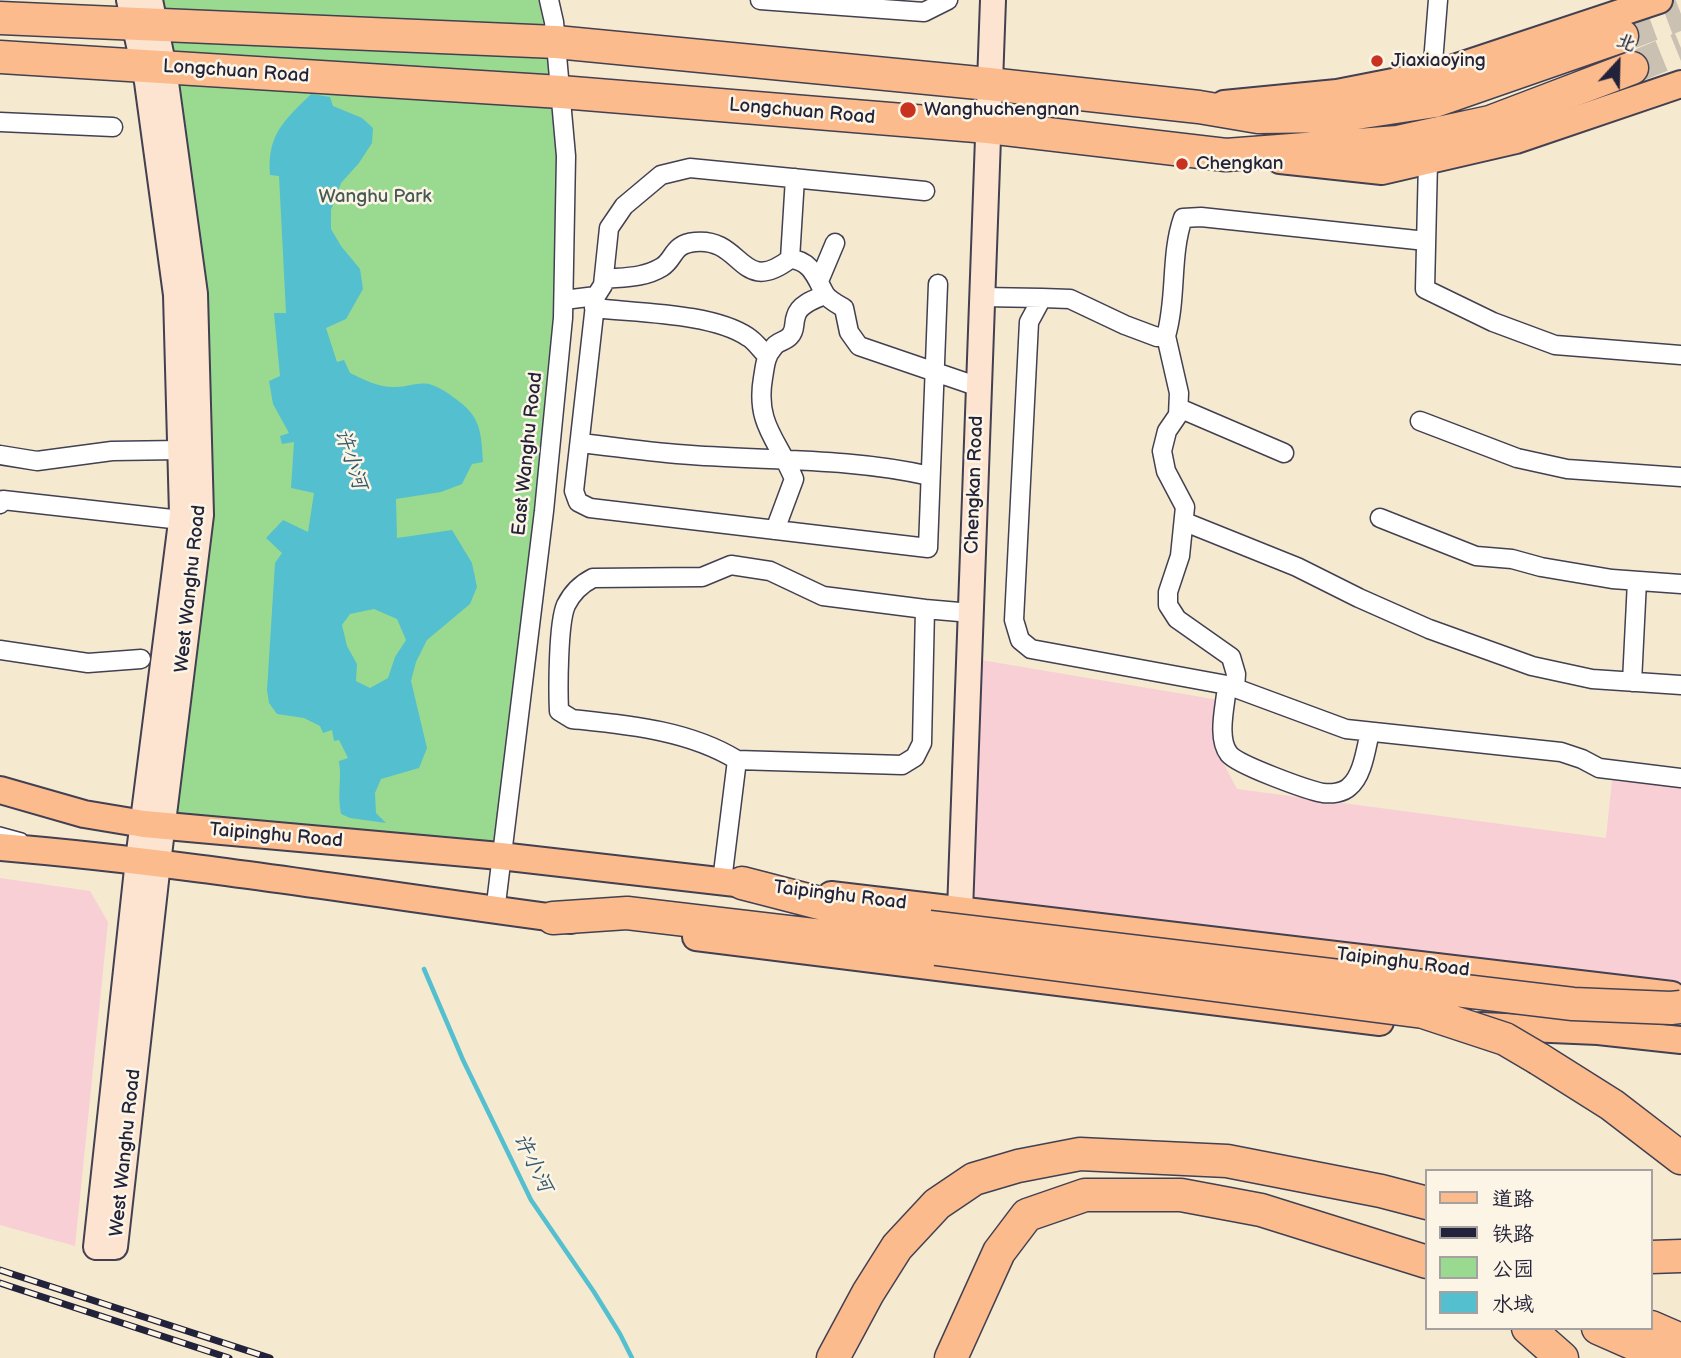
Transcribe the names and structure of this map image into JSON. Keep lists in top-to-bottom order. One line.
{"streets":{"highway":["Longchuan Road"],"main road":["Taipinghu Road"],"street":["East Wanghu Road","Chengkan Road","West Wanghu Road"]},"crossings":[["Longchuan Road","East Wanghu Road"],["Longchuan Road","Chengkan Road"],["Longchuan Road","West Wanghu Road"],["East Wanghu Road","Taipinghu Road"],["Chengkan Road","Taipinghu Road"],["West Wanghu Road","Taipinghu Road"]],"water":["许小河"],"parks":["Wanghu Park"],"places":["Jiaxiaoying","Wanghuchengnan","Chengkan"],"legend":["道路","铁路","公园","水域"],"north":"top"}
